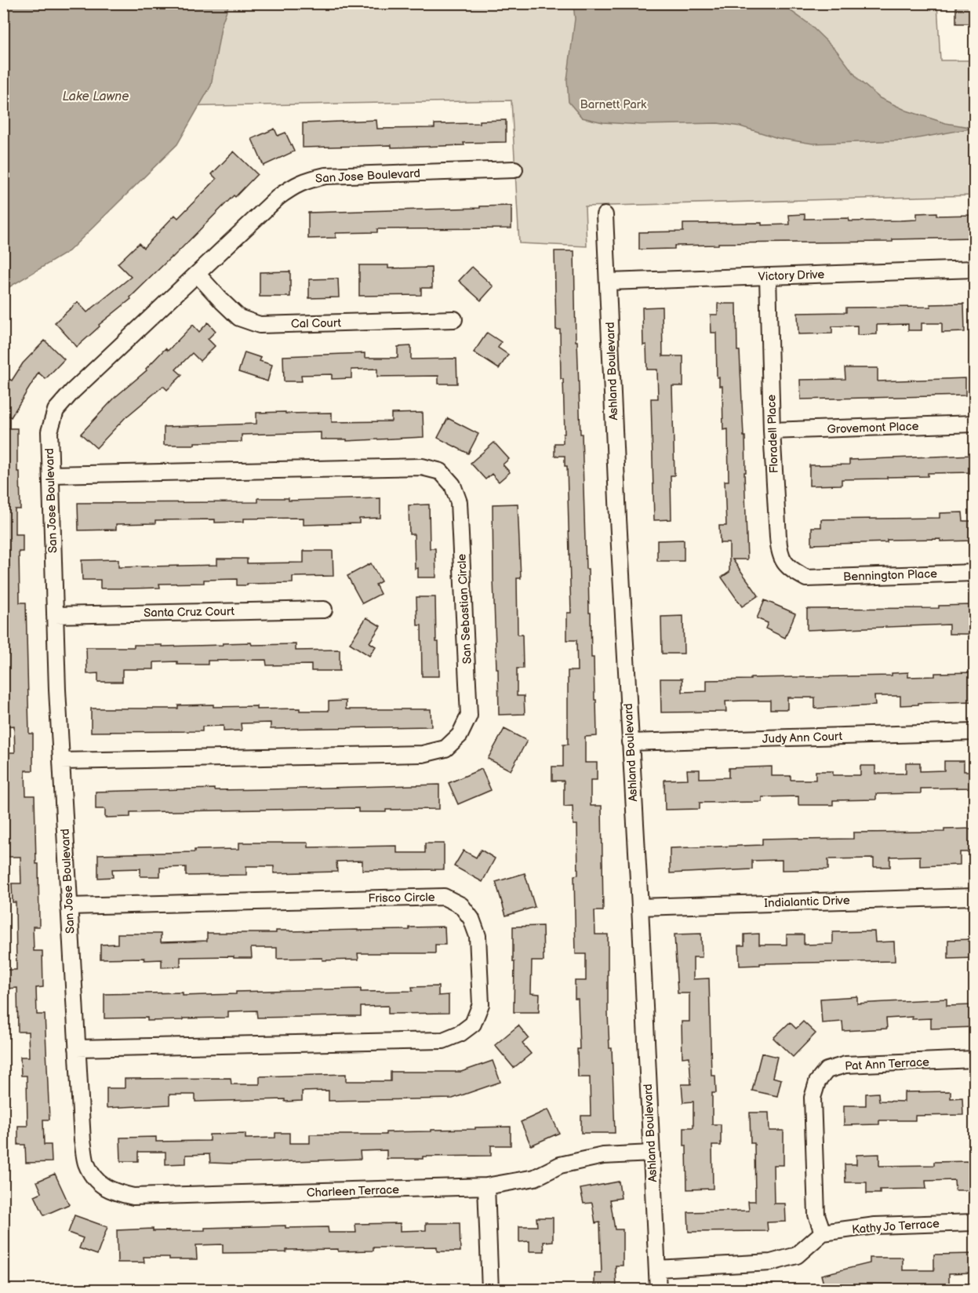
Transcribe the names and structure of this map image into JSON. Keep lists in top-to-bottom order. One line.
{"streets":{"street":["San Jose Boulevard","Victory Drive","Cal Court","Ashland Boulevard","Grovemont Place","Floradell Place","Bennington Place","San Sebastian Circle","Santa Cruz Court","Judy Ann Court","Frisco Circle","Indialantic Drive","Pat Ann Terrace","Charleen Terrace","Kathy Jo Terrace"]},"crossings":[["San Jose Boulevard","Cal Court"],["San Jose Boulevard","San Sebastian Circle"],["San Jose Boulevard","Santa Cruz Court"],["San Jose Boulevard","Frisco Circle"],["San Jose Boulevard","Charleen Terrace"],["Victory Drive","Ashland Boulevard"],["Victory Drive","Floradell Place"],["Ashland Boulevard","Judy Ann Court"],["Ashland Boulevard","Indialantic Drive"],["Ashland Boulevard","Charleen Terrace"],["Grovemont Place","Floradell Place"],["Floradell Place","Bennington Place"],["Pat Ann Terrace","Kathy Jo Terrace"]],"water":["Lake Lawne"],"parks":["Barnett Park"]}
